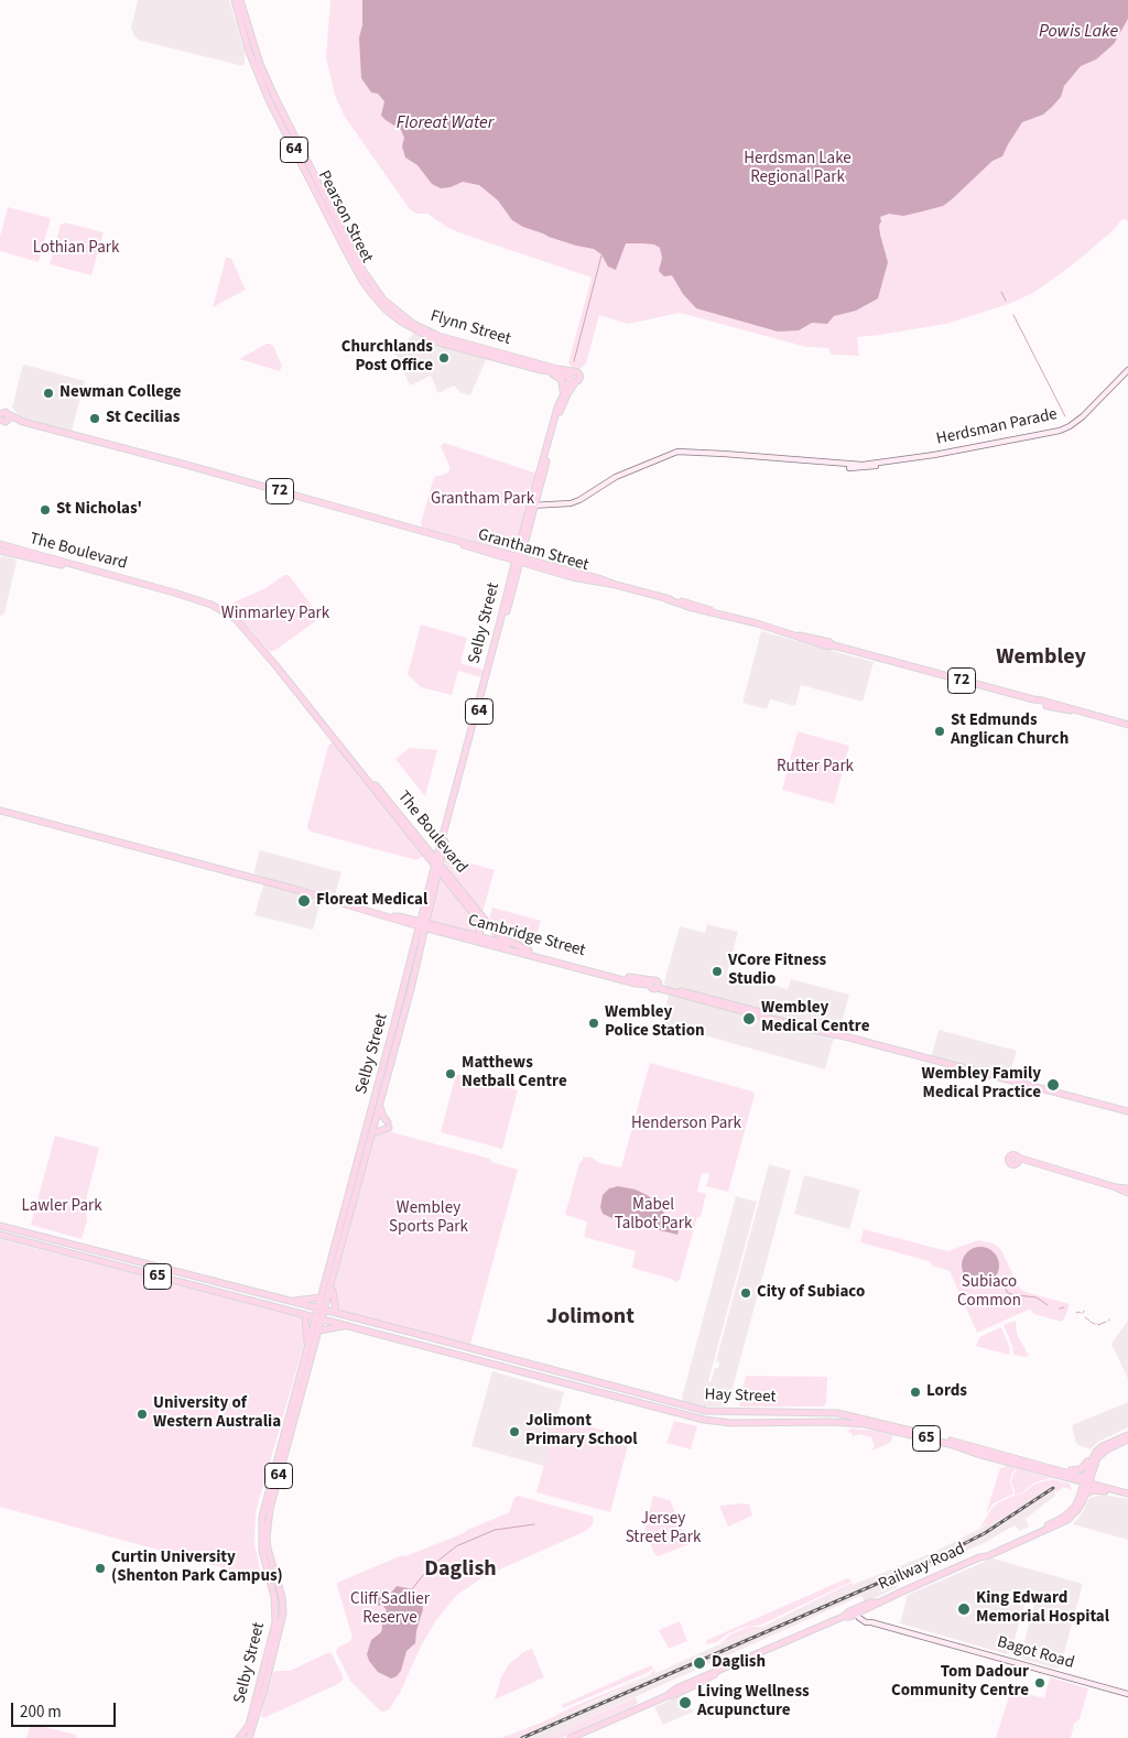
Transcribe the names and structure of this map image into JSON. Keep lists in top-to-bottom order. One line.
{"streets":{"main road":["64","Pearson Street","Flynn Street","Herdsman Parade","72","Grantham Street","The Boulevard","Selby Street","Cambridge Street","65","Hay Street","Railway Road","Bagot Road"]},"crossings":[["64","Flynn Street"],["64","Selby Street"],["Pearson Street","Flynn Street"],["Flynn Street","Selby Street"],["Herdsman Parade","Selby Street"],["72","Grantham Street"],["Grantham Street","Selby Street"],["The Boulevard","Selby Street"],["The Boulevard","Cambridge Street"],["Selby Street","Cambridge Street"],["Selby Street","65"],["Selby Street","Hay Street"],["65","Hay Street"],["Hay Street","Railway Road"],["Railway Road","Bagot Road"]],"districts":["Wembley","Jolimont","Daglish"],"water":["Powis Lake","Floreat Water"],"parks":["Herdsman Lake Regional Park","Lothian Park","Grantham Park","Winmarley Park","Rutter Park","Henderson Park","Mabel Talbot Park","Lawler Park","Wembley Sports Park","Subiaco Common","Jersey Street Park","Cliff Sadlier Reserve"],"places":["Churchlands Post Office","Newman College","St Cecilias","St Nicholas'","St Edmunds Anglican Church","Floreat Medical","VCore Fitness Studio","Wembley Medical Centre","Wembley Police Station","Matthews Netball Centre","Wembley Family Medical Practice","City of Subiaco","Lords","University of Western Australia","Jolimont Primary School","Curtin University (Shenton Park Campus)","King Edward Memorial Hospital","Daglish","Tom Dadour Community Centre","Living Wellness Acupuncture"],"scale_bar":"200 m"}
